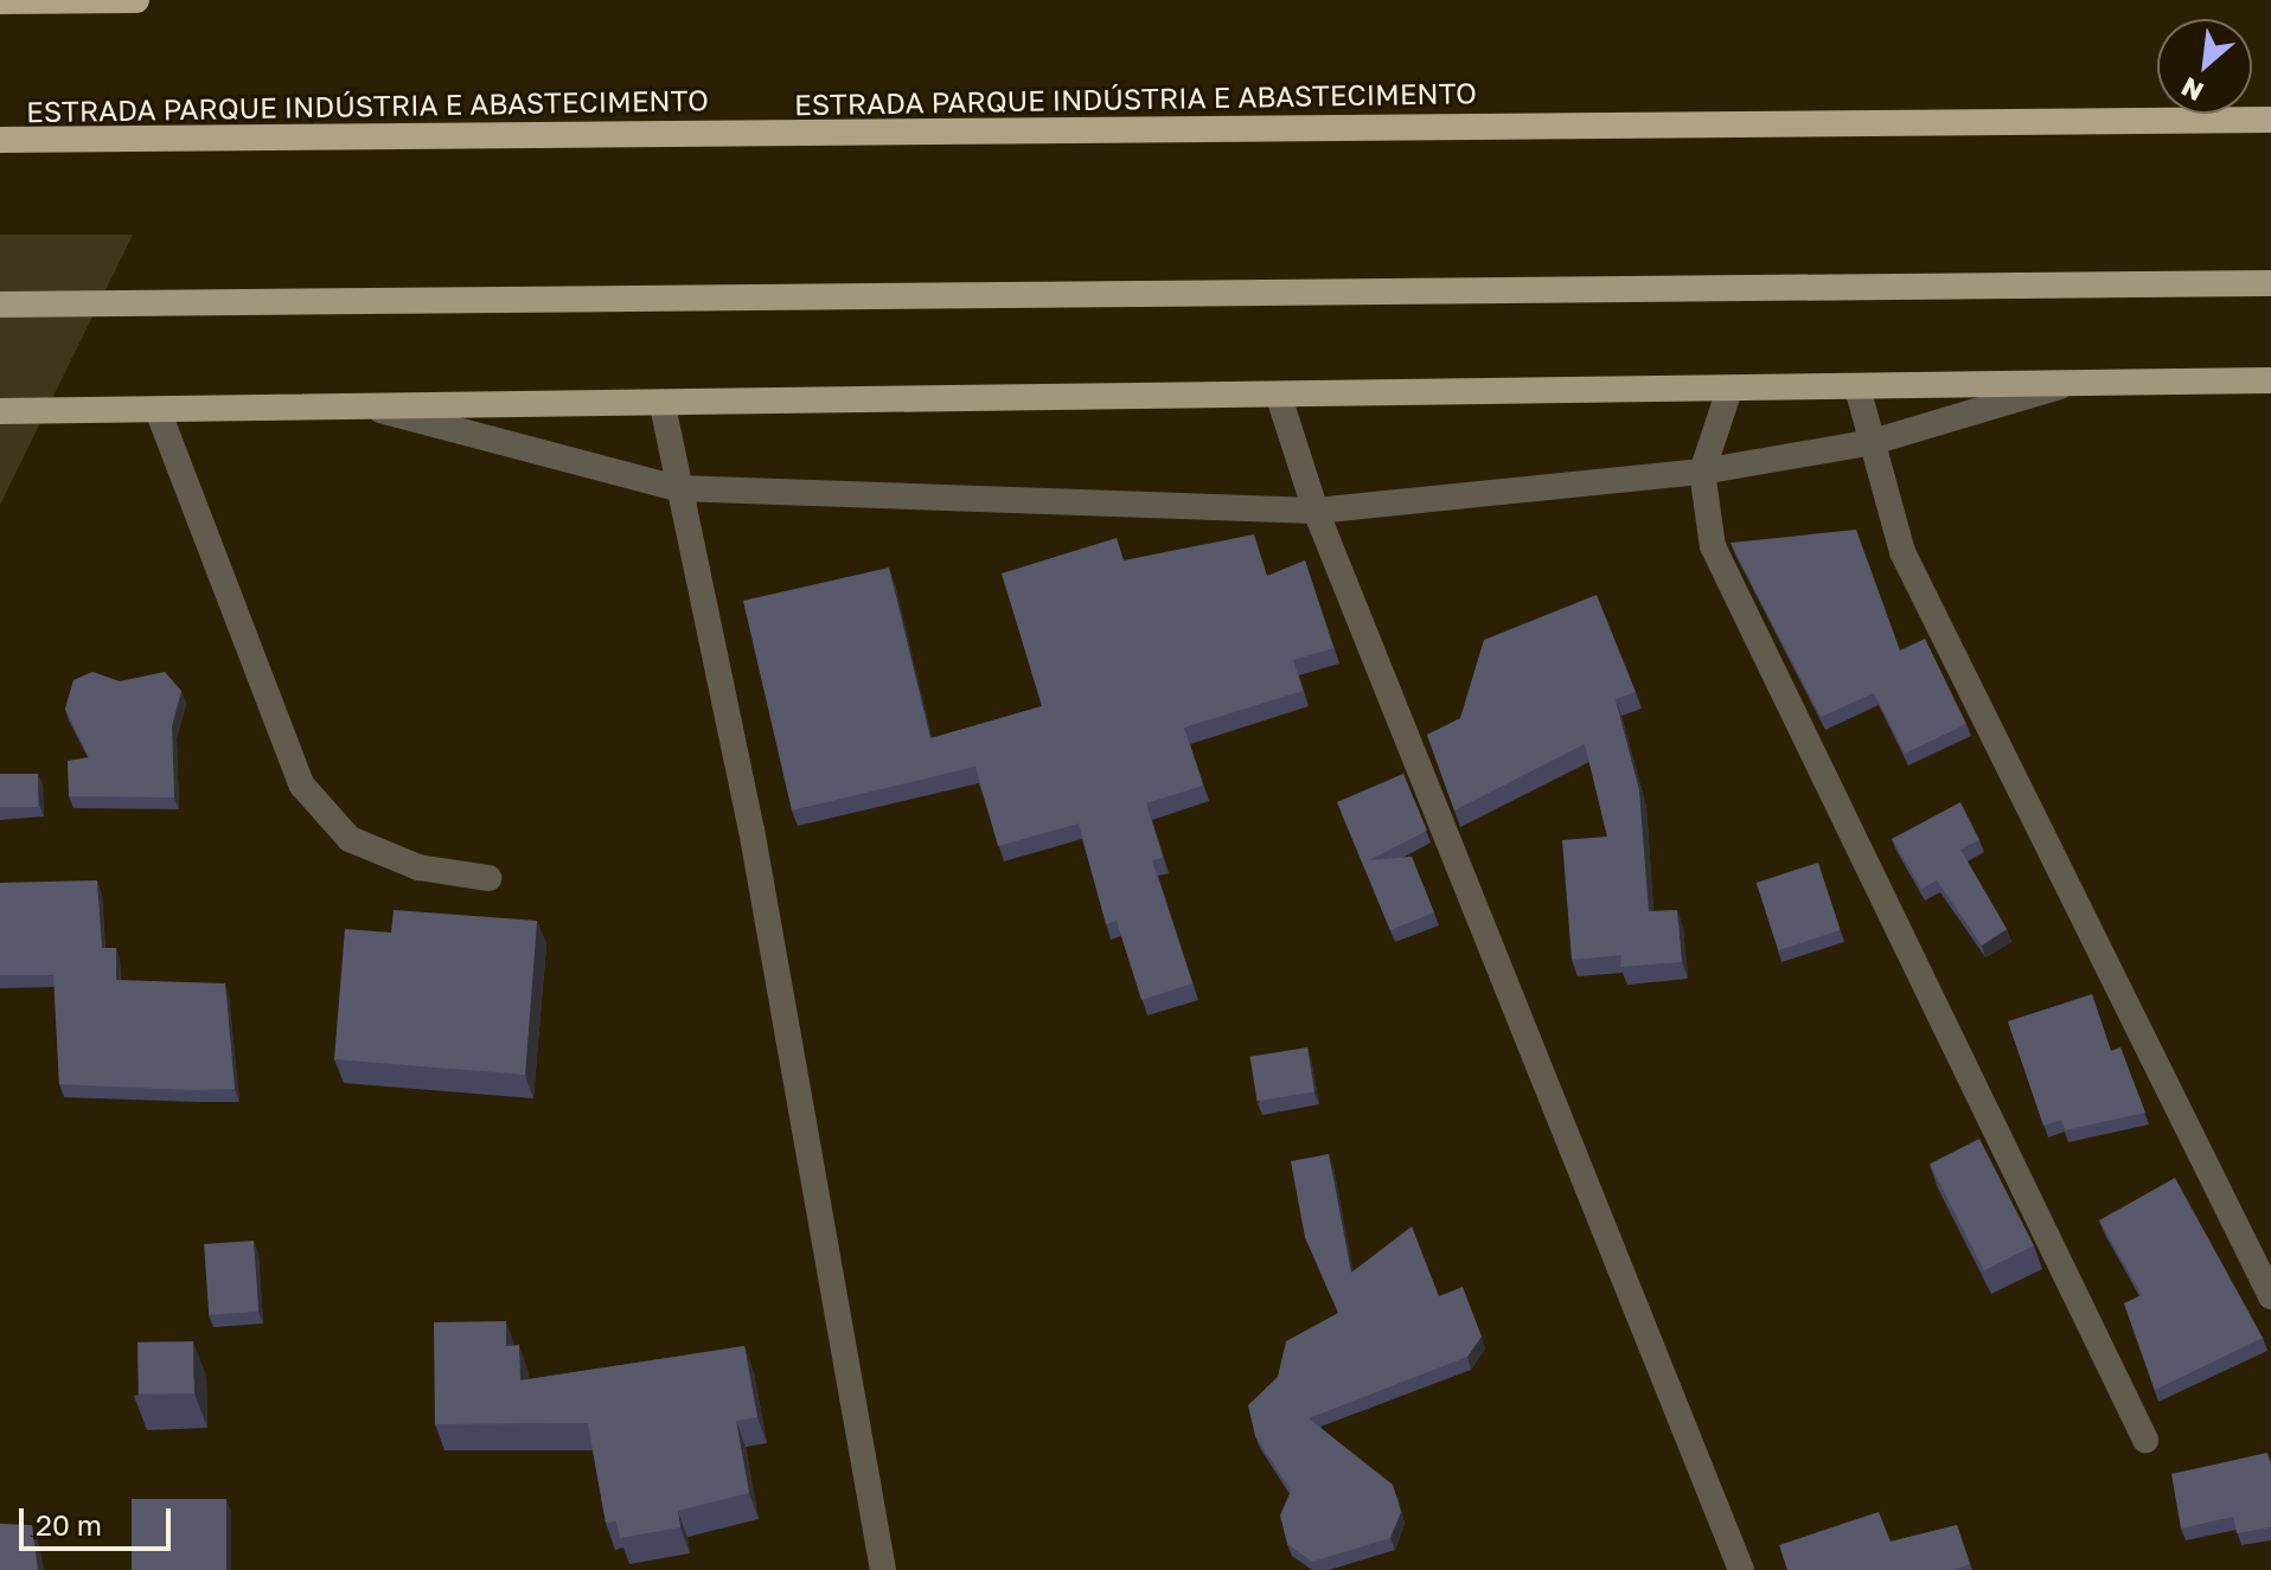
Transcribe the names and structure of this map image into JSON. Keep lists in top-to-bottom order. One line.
{"streets":{"highway":["ESTRADA PARQUE INDÚSTRIA E ABASTECIMENTO"]},"scale_bar":"20 m","north":"bottom left"}
